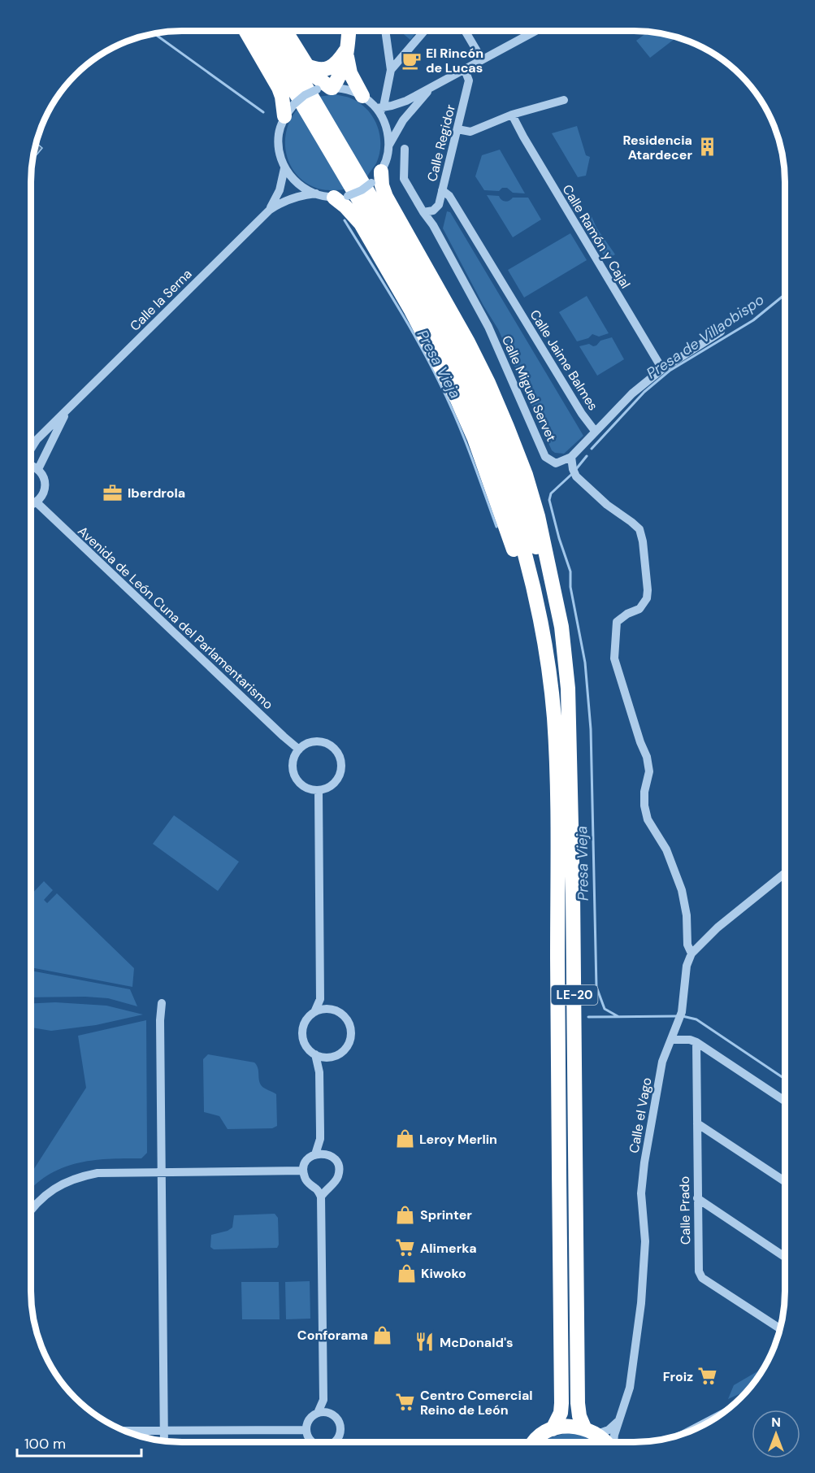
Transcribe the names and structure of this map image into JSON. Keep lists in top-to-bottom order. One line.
{"streets":{"highway":["LE-20"],"street":["Calle Regidor","Calle Ramón y Cajal","Calle la Serna","Calle Jaime Balmes","Calle Miguel Servet","Avenida de León Cuna del Parlamentarismo","Calle el Vago","Calle Prado"]},"crossings":[["Calle Regidor","Calle Jaime Balmes"],["Calle Ramón y Cajal","Calle Jaime Balmes"]],"water":["Presa de Villaobispo","Presa Vieja"],"places":{"cafe":["El Rincón de Lucas"],"building":["Residencia Atardecer"],"office":["Iberdrola"],"shop":["Leroy Merlin","Sprinter","Kiwoko","Conforama"],"supermarket":["Alimerka","Froiz","Centro Comercial Reino de León"],"restaurant":["McDonald's"]},"scale_bar":"100 m","north":"top"}
